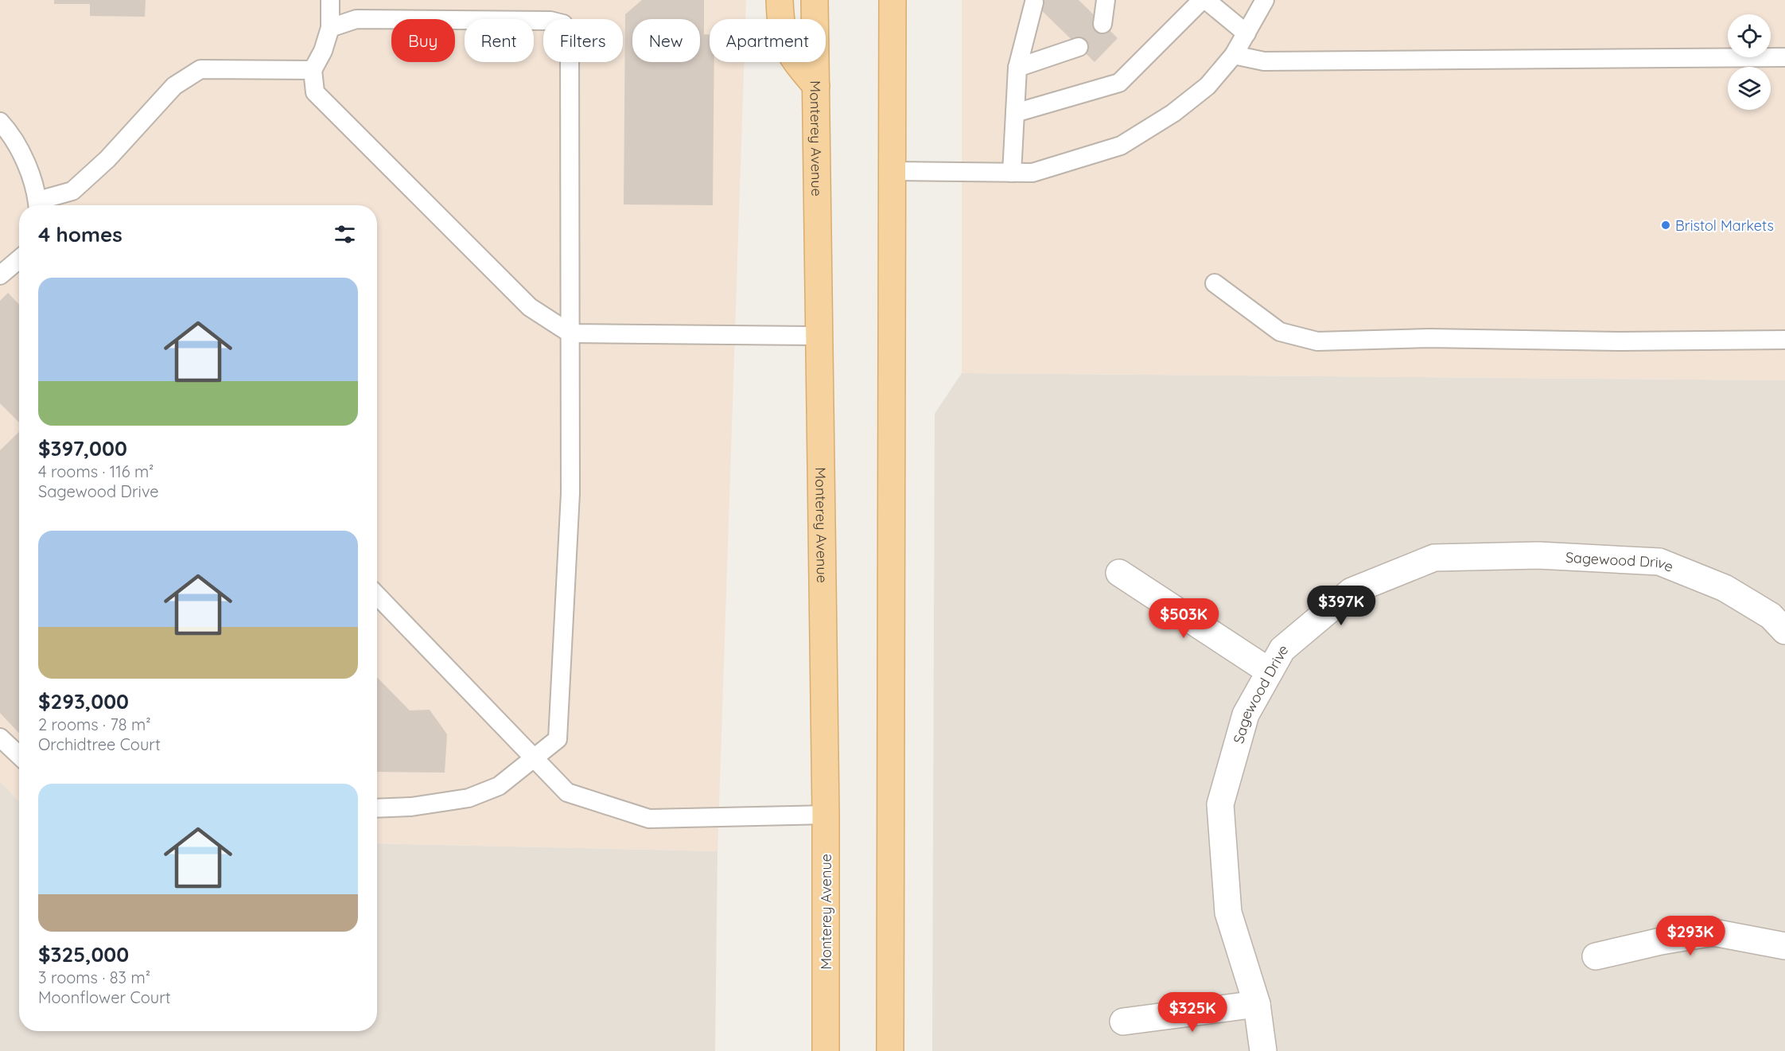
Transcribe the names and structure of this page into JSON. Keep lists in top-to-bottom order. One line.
{"streets":{"main road":["Monterey Avenue"],"street":["Sagewood Drive"]},"places":["Bristol Markets"],"page":{"chip":["Buy","Rent","Filters","New","Apartment"],"heading":"4 homes","list":[{"name":"$397,000","note":"4 rooms · 116 m² · Sagewood Drive"},{"name":"$293,000","note":"2 rooms · 78 m² · Orchidtree Court"},{"name":"$325,000","note":"3 rooms · 83 m² · Moonflower Court"}],"price":["$397K","$503K","$293K","$325K"]}}
